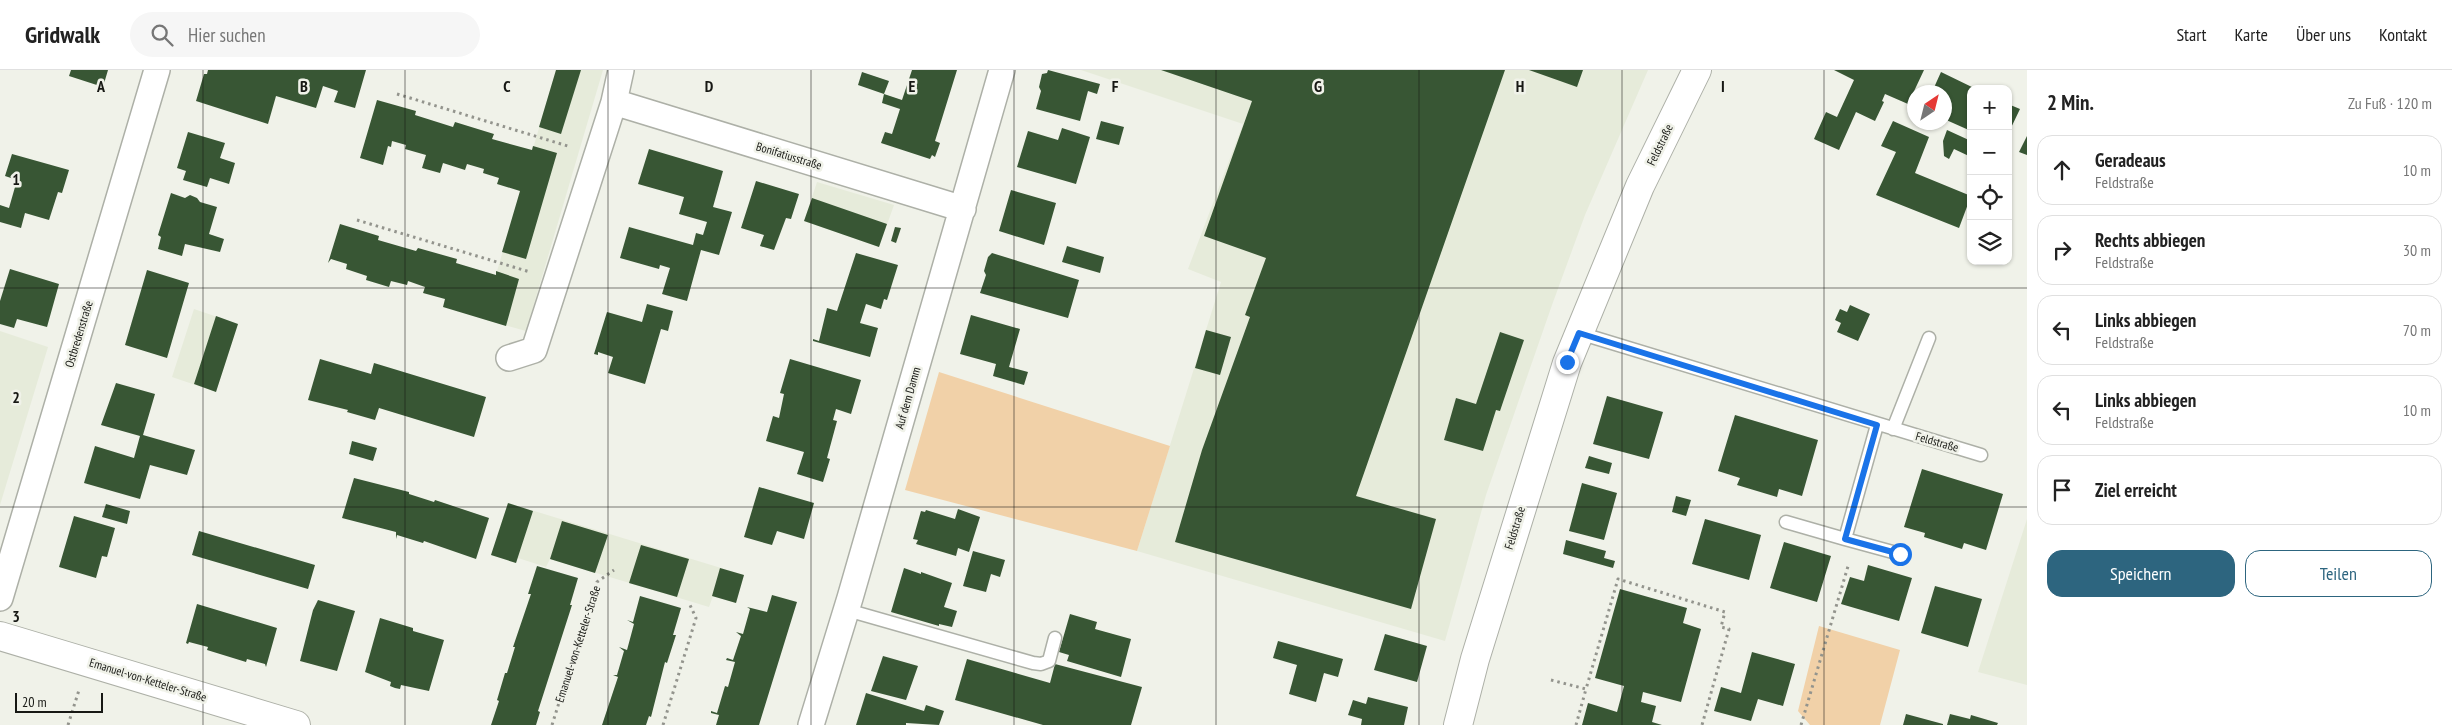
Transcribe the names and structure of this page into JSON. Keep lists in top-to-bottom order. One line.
{"streets":{"main road":["Feldstraße","Emanuel-von-Ketteler-Straße"],"street":["Bonifatiusstraße","Ostbredenstraße","Auf dem Damm"]},"crossings":[["Bonifatiusstraße","Auf dem Damm"]],"scale_bar":"20 m","north":"top right","page":{"header":"Gridwalk","search":"Hier suchen","nav":["Start","Karte","Über uns","Kontakt"],"heading":["2 Min.","Zu Fuß · 120 m"],"map_buttons":["+","−"],"list":[["Geradeaus","Feldstraße","10 m"],["Rechts abbiegen","Feldstraße","30 m"],["Links abbiegen","Feldstraße","70 m"],["Links abbiegen","Feldstraße","10 m"],"Ziel erreicht"],"buttons":["Speichern","Teilen"],"scale":"20 m"},"grid":{"columns":["A","B","C","D","E","F","G","H","I"],"rows":["1","2","3"]}}
